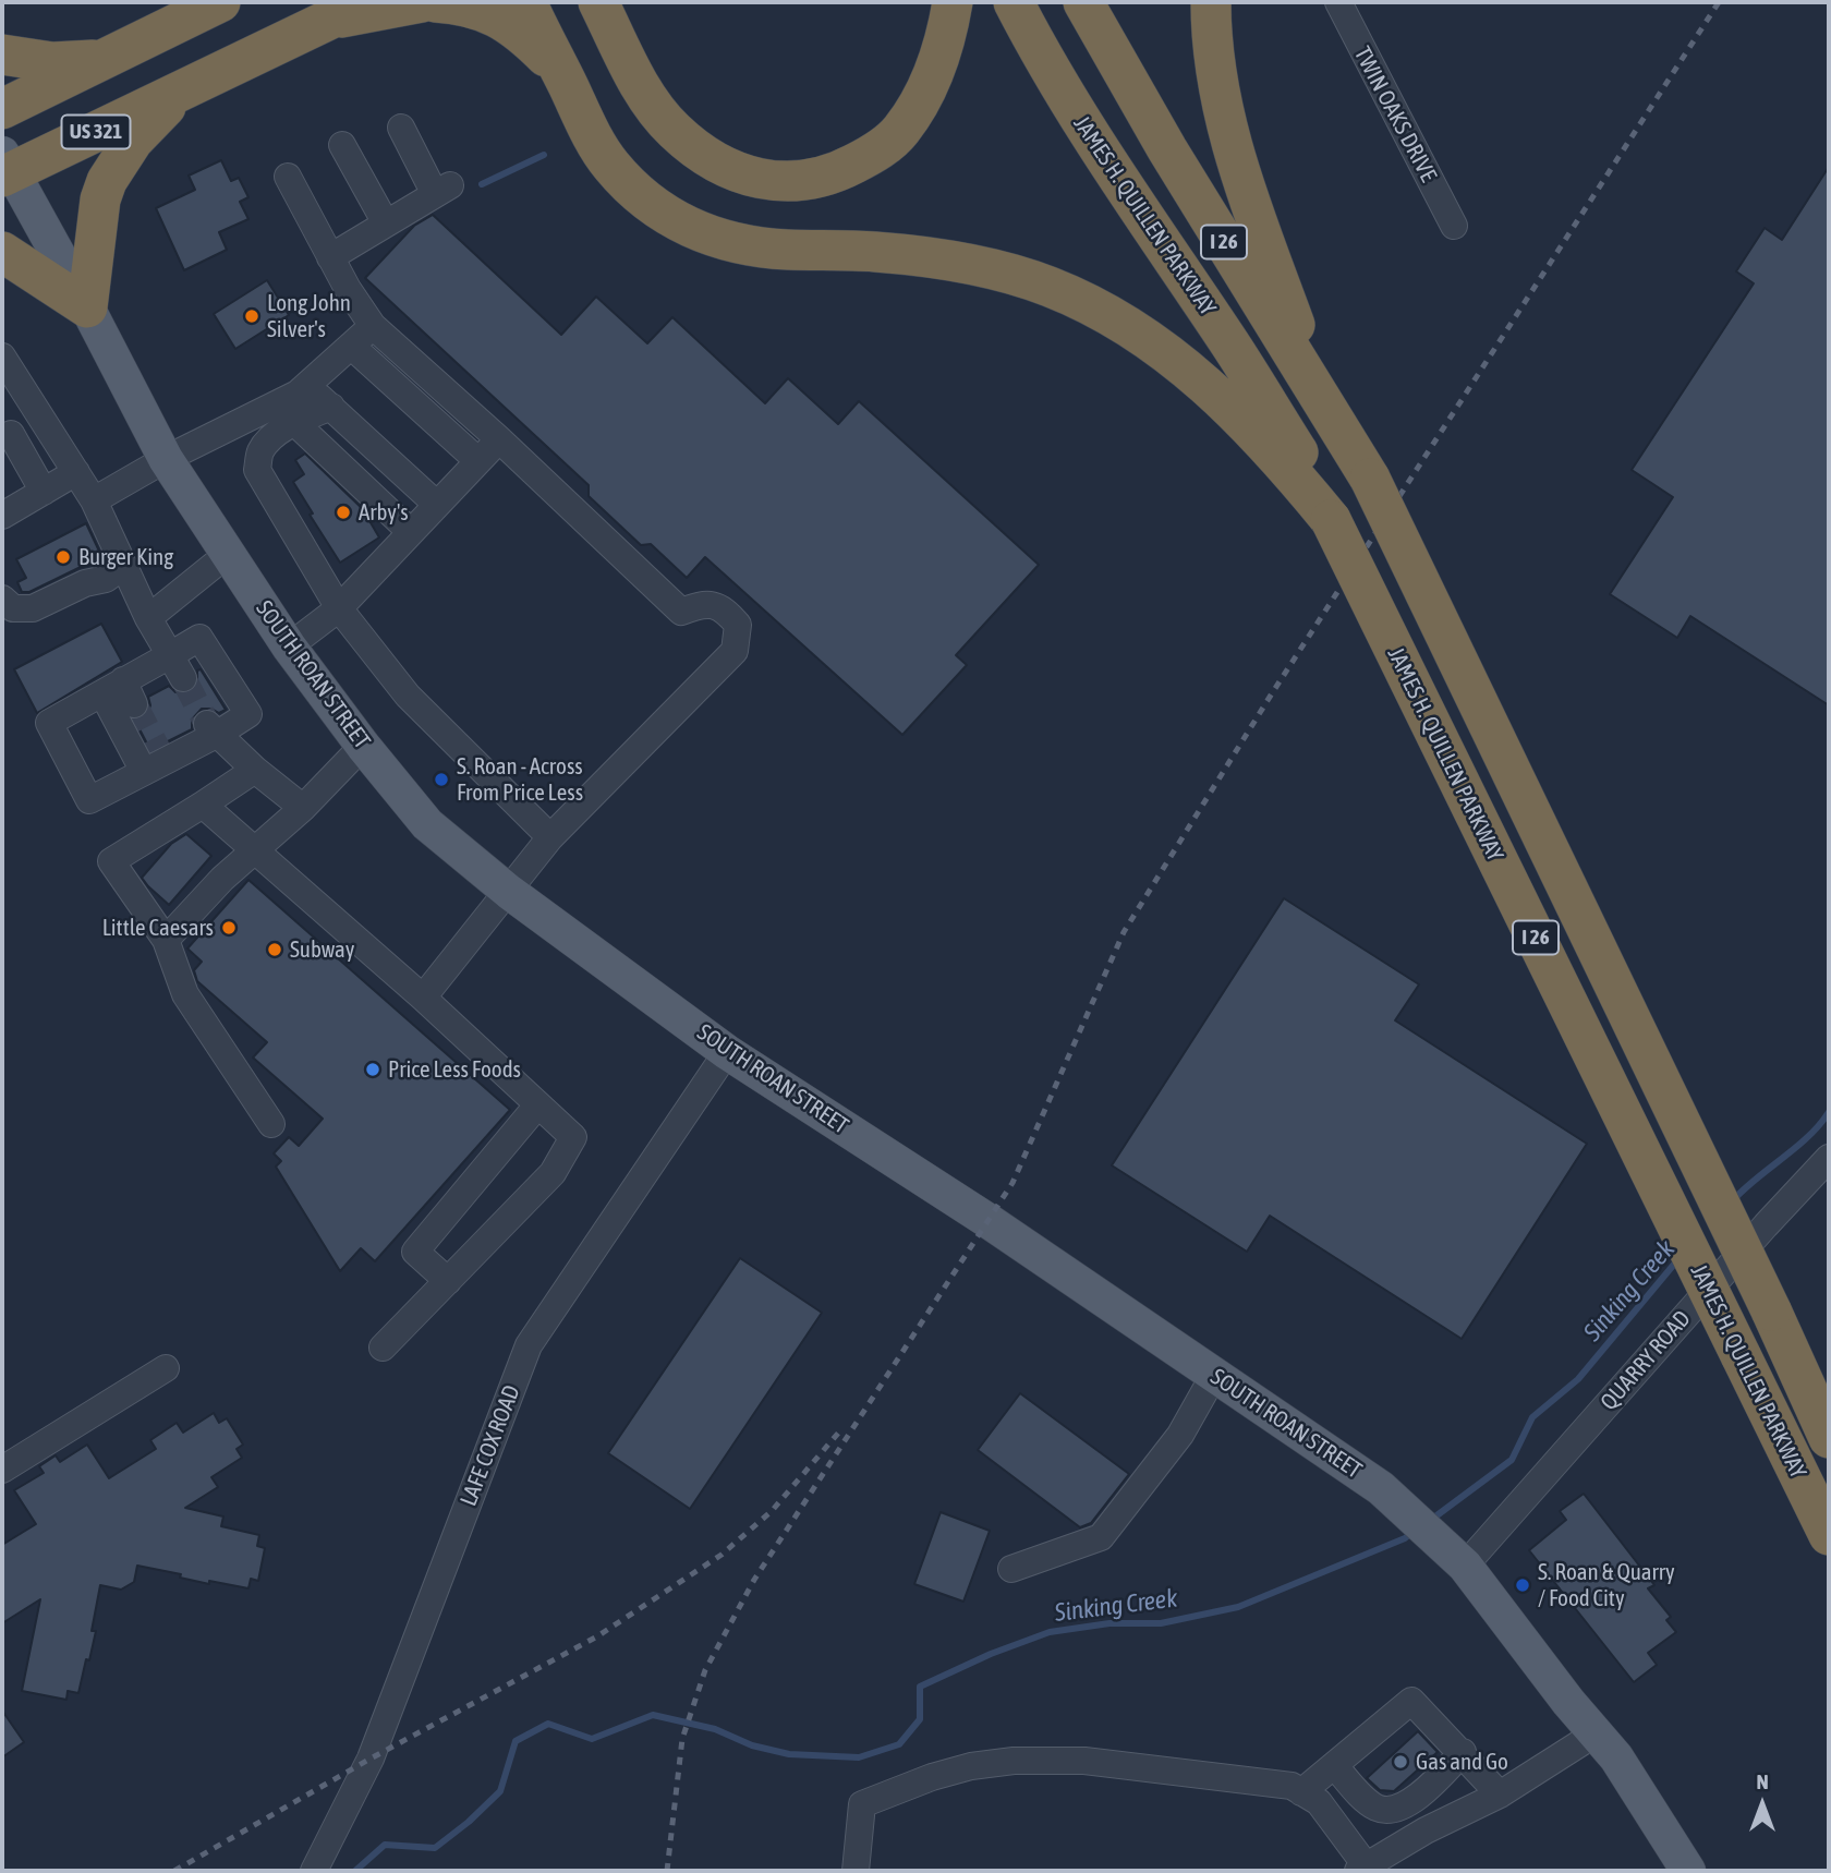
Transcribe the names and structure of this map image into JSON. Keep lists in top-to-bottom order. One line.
{"streets":{"highway":["US 321","JAMES H. QUILLEN PARKWAY","I 26"],"main road":["SOUTH ROAN STREET"],"street":["TWIN OAKS DRIVE","QUARRY ROAD","LAFE COX ROAD"]},"crossings":[["US 321","SOUTH ROAN STREET"],["SOUTH ROAN STREET","QUARRY ROAD"],["SOUTH ROAN STREET","LAFE COX ROAD"]],"water":["Sinking Creek"],"places":["Long John Silver's","Arby's","Burger King","S. Roan - Across From Price Less","Little Caesars","Subway","Price Less Foods","S. Roan & Quarry / Food City","Gas and Go"],"north":"top"}
